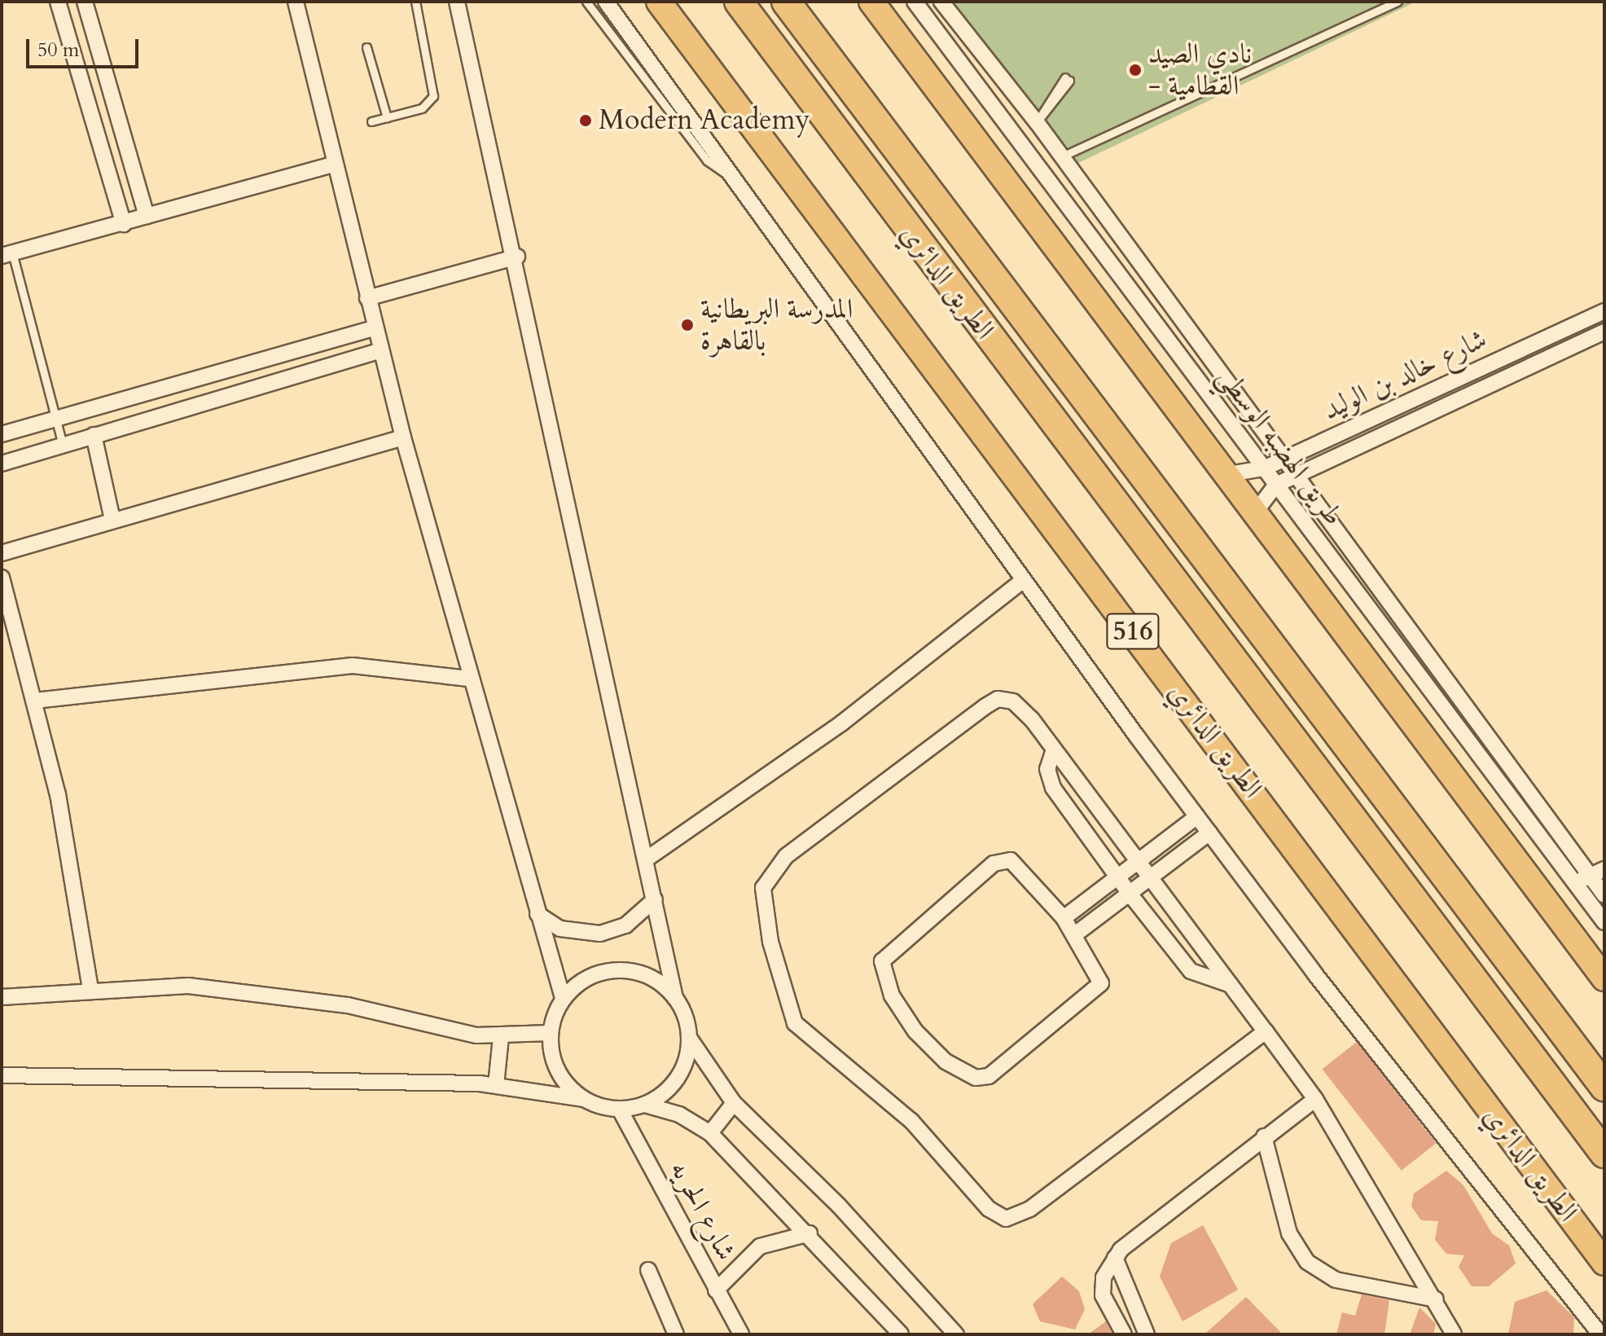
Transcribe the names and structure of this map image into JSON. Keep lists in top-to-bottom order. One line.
{"streets":{"highway":["الطريق الدائري","516"],"street":["شارع خالد بن الوليد","طريق الهضبه الوسطي","شارع الحريه"]},"crossings":[["شارع خالد بن الوليد","طريق الهضبه الوسطي"]],"places":["نادي الصيد - القطامية","Modern Academy","المدرسة البريطانية بالقاهرة"],"scale_bar":"50 m"}
